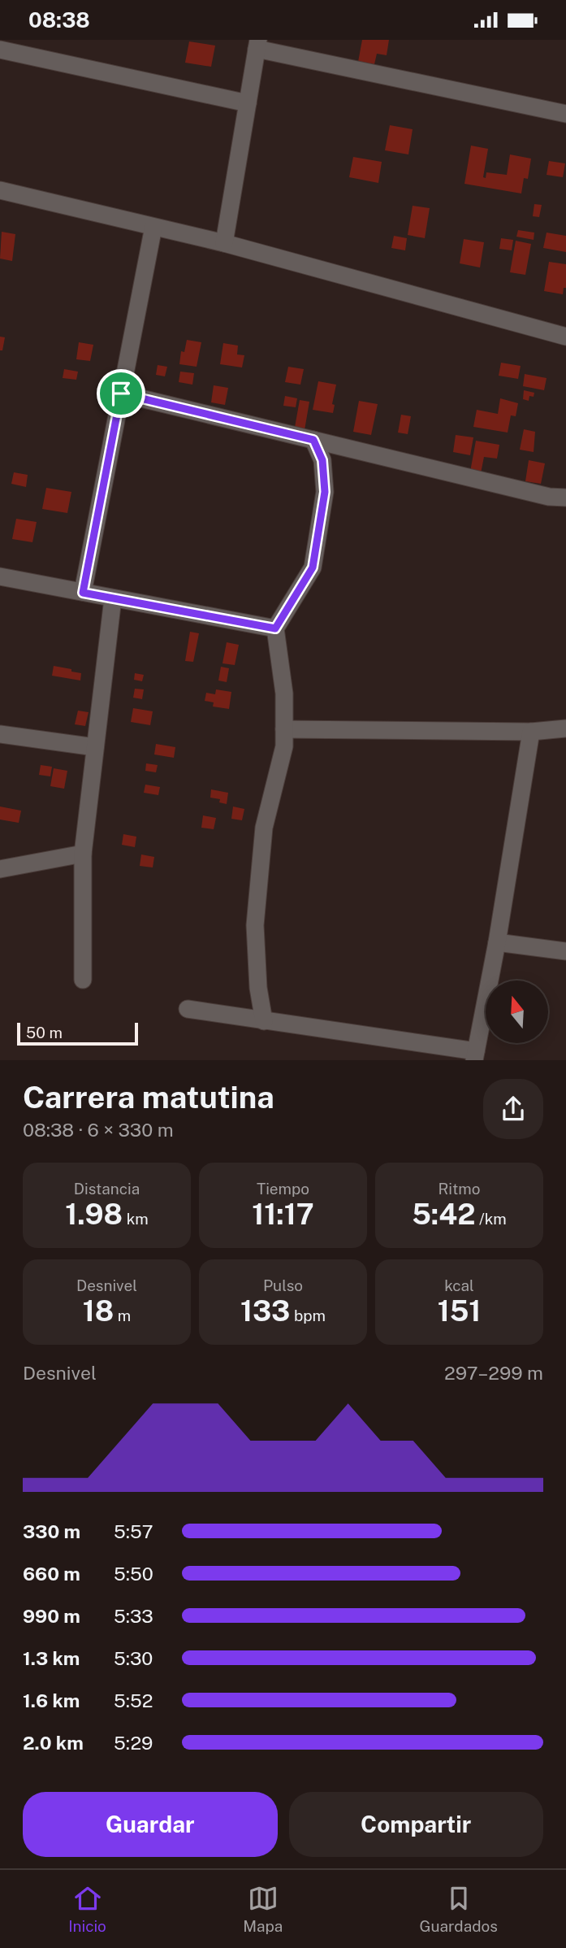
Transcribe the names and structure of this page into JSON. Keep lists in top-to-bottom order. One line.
{"scale_bar":"50 m","north":"top","page":{"status":"08:38","scale":"50 m","heading":["Carrera matutina","08:38 · 6 × 330 m"],"stats":[["Distancia","1.98 km"],["Tiempo","11:17"],["Ritmo","5:42 /km"],["Desnivel","18 m"],["Pulso","133 bpm"],["kcal","151"]],"chart":["Desnivel","297–299 m"],"list":[{"name":"330 m","note":"5:57"},{"name":"660 m","note":"5:50"},{"name":"990 m","note":"5:33"},{"name":"1.3 km","note":"5:30"},{"name":"1.6 km","note":"5:52"},{"name":"2.0 km","note":"5:29"}],"buttons":["Guardar","Compartir"],"tabs":["Inicio","Mapa","Guardados"]}}
